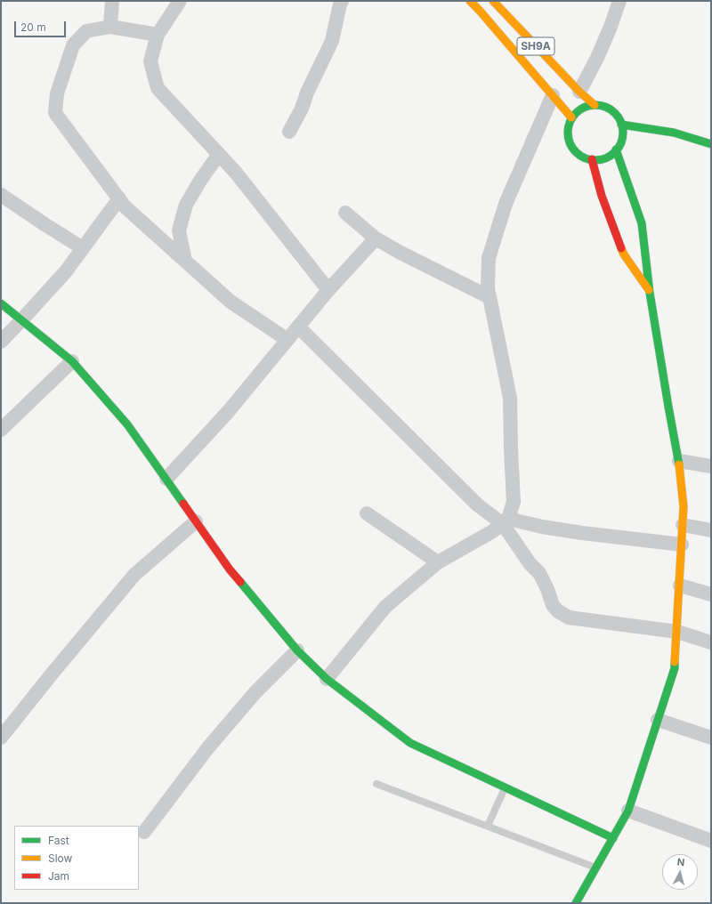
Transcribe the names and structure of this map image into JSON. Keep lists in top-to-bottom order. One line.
{"streets":{"street":["SH9A"]},"legend":["Fast","Slow","Jam"],"scale_bar":"20 m","north":"top"}
